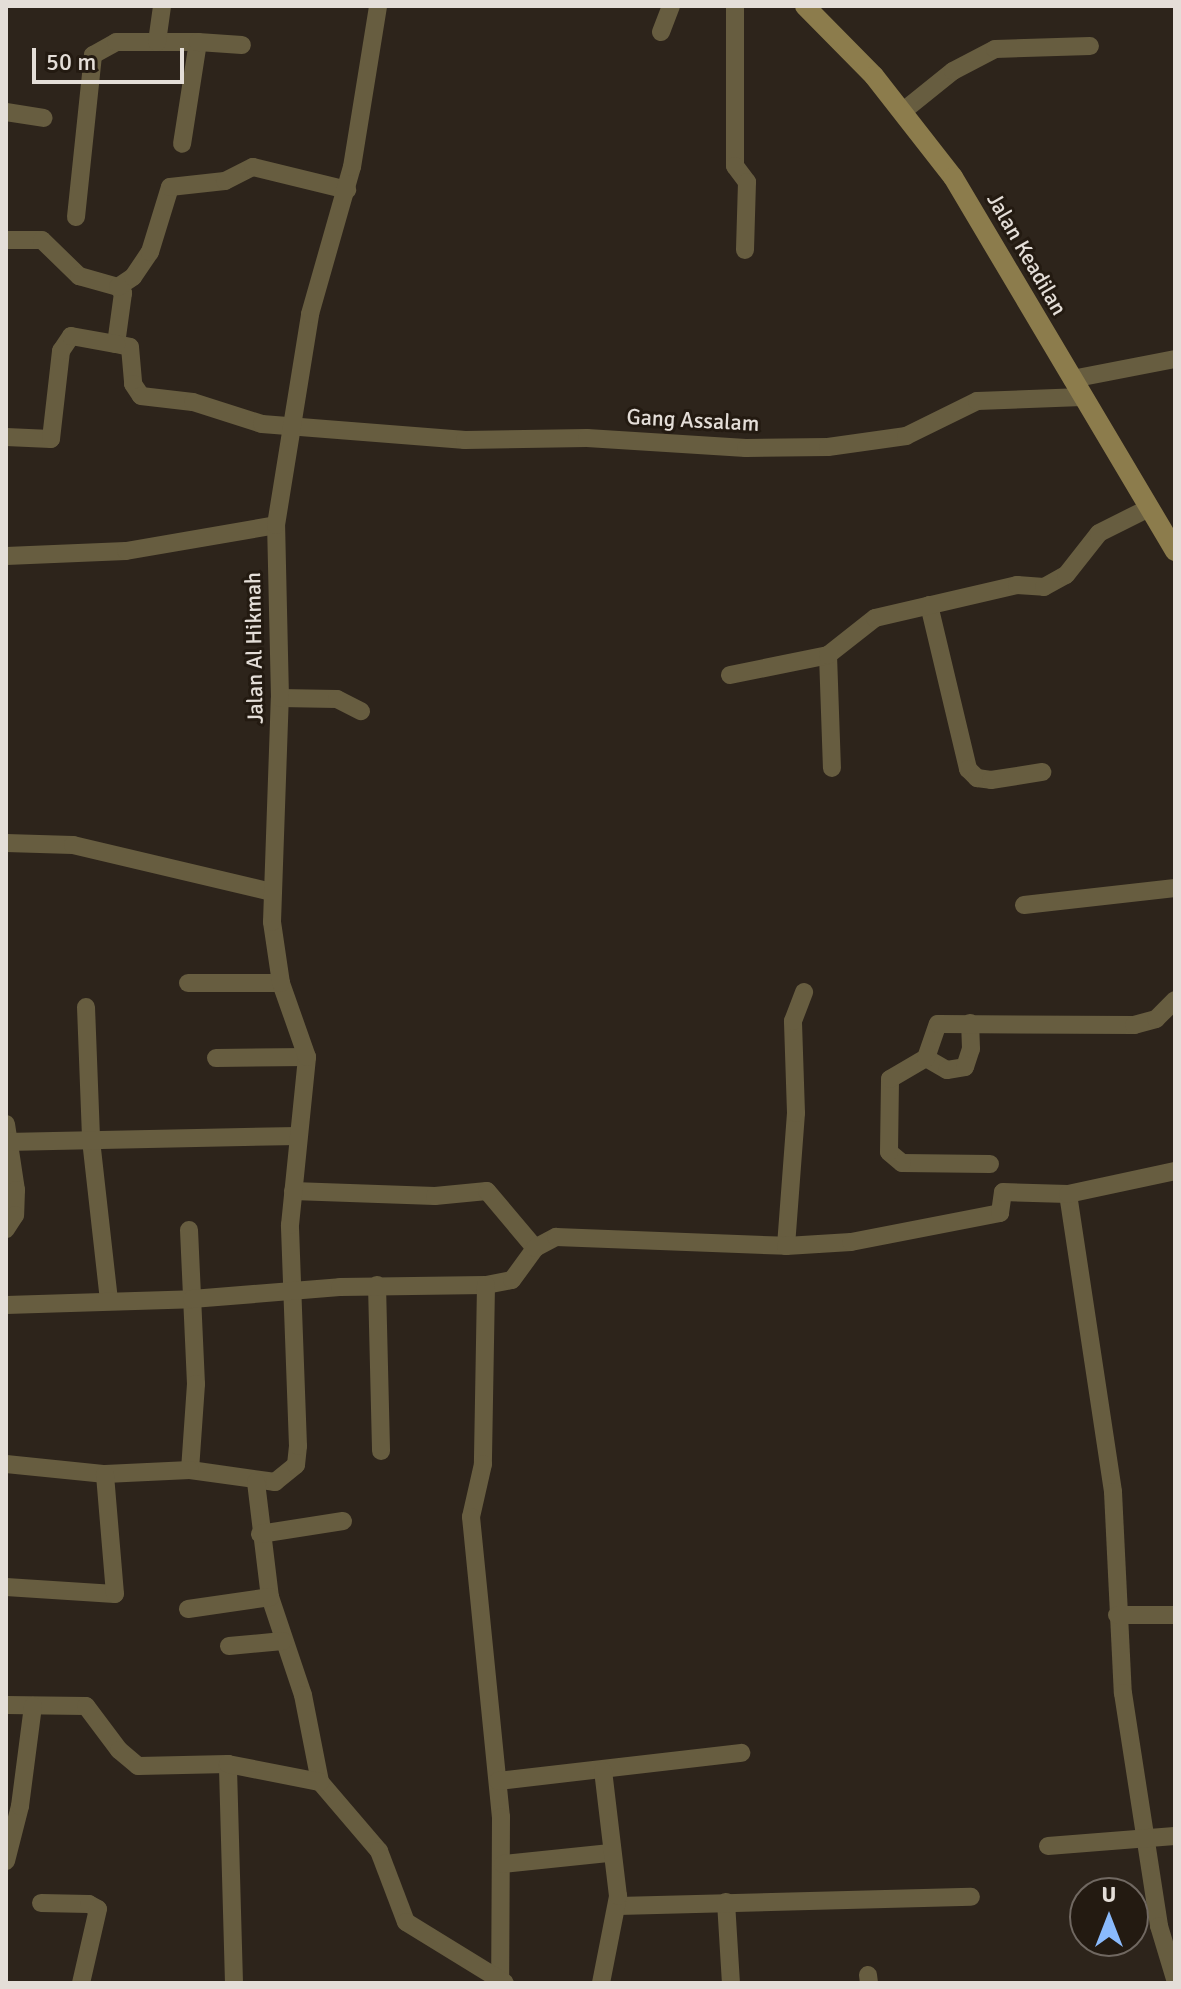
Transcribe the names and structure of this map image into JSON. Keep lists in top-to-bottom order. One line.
{"streets":{"main road":["Jalan Keadilan"],"street":["Gang Assalam","Jalan Al Hikmah"]},"crossings":[["Jalan Keadilan","Gang Assalam"],["Gang Assalam","Jalan Al Hikmah"]],"scale_bar":"50 m","north":"top"}
